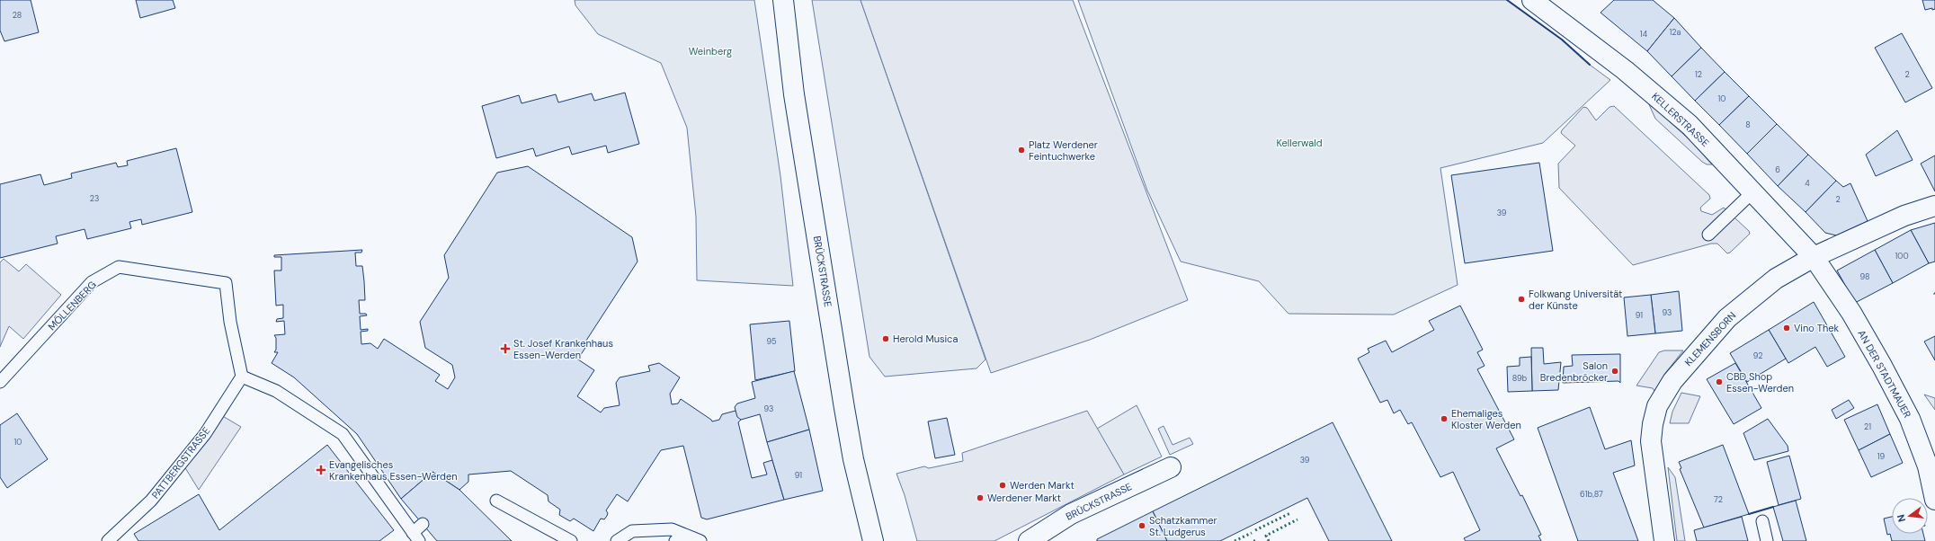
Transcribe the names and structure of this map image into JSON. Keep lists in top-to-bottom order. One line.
{"streets":{"street":["KELLERSTRASSE","BRÜCKSTRASSE","KLEMENSBORN","AN DER STADTMAUER"],"lane":["MÖLLENBERG","PATTBERGSTRASSE"]},"crossings":[["KELLERSTRASSE","KLEMENSBORN"],["KELLERSTRASSE","AN DER STADTMAUER"],["MÖLLENBERG","PATTBERGSTRASSE"],["KLEMENSBORN","AN DER STADTMAUER"]],"parks":["Weinberg","Kellerwald"],"places":{"other":["Platz Werdener Feintuchwerke","Folkwang Universität der Künste","Vino Thek","Herold Musica","Salon Bredenbröcker","CBD Shop Essen-Werden","Ehemaliges Kloster Werden","Werden Markt","Werdener Markt","Schatzkammer St. Ludgerus"],"health":["St. Josef Krankenhaus Essen-Werden","Evangelisches Krankenhaus Essen-Werden"]},"house_numbers":["28","12a","14","12","2","10","8","6","4","23","2","39","100","98","93","91","95","92","89b","93","21","10","19","39","91","61b,87","72"],"north":"left"}
